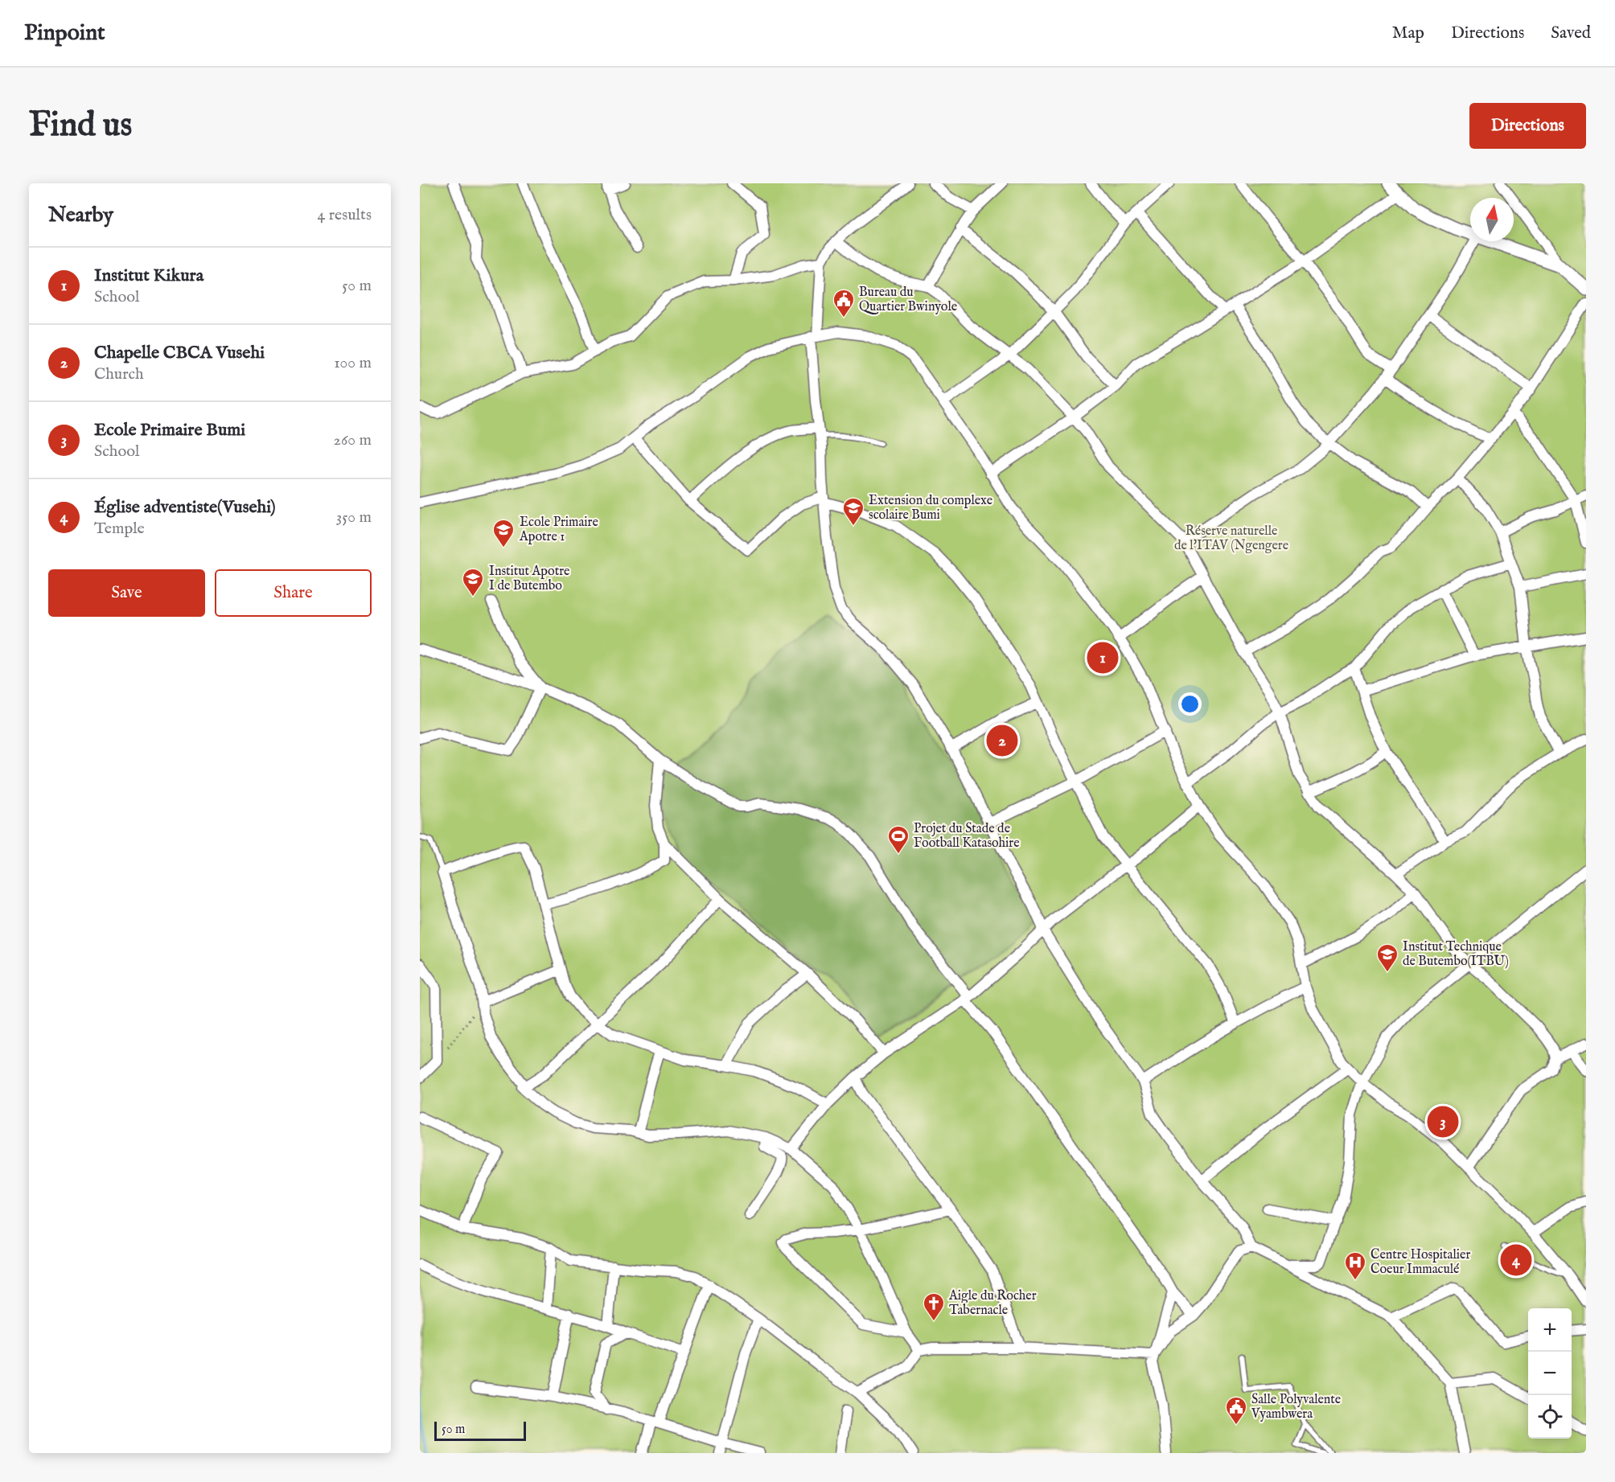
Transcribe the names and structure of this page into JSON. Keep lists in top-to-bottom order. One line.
{"parks":["Réserve naturelle de l'ITAV (Ngengere"],"places":{"public building":["Bureau du Quartier Bwinyole","Salle Polyvalente Vyambwera"],"school or university":["Extension du complexe scolaire Bumi","Ecole Primaire Apotre 1","Institut Apotre I de Butembo","Institut Technique de Butembo(ITBU)"],"sports":["Projet du Stade de Football Katasohire"],"hospital":["Centre Hospitalier Coeur Immaculé"],"church":["Aigle du Rocher Tabernacle"]},"scale_bar":"50 m","north":"top","page":{"header":"Pinpoint","nav":["Map","Directions","Saved"],"buttons":["Directions",["Save","Share"]],"title":"Find us","heading":["Nearby","4 results"],"list":[{"mark":"1","name":"Institut Kikura","note":"School","value":"50 m"},{"mark":"2","name":"Chapelle CBCA Vusehi","note":"Church","value":"100 m"},{"mark":"3","name":"Ecole Primaire Bumi","note":"School","value":"260 m"},{"mark":"4","name":"Église adventiste(Vusehi)","note":"Temple","value":"350 m"}],"pins":["1","2","3","4"],"map_buttons":["+","−"],"scale":"50 m"}}
